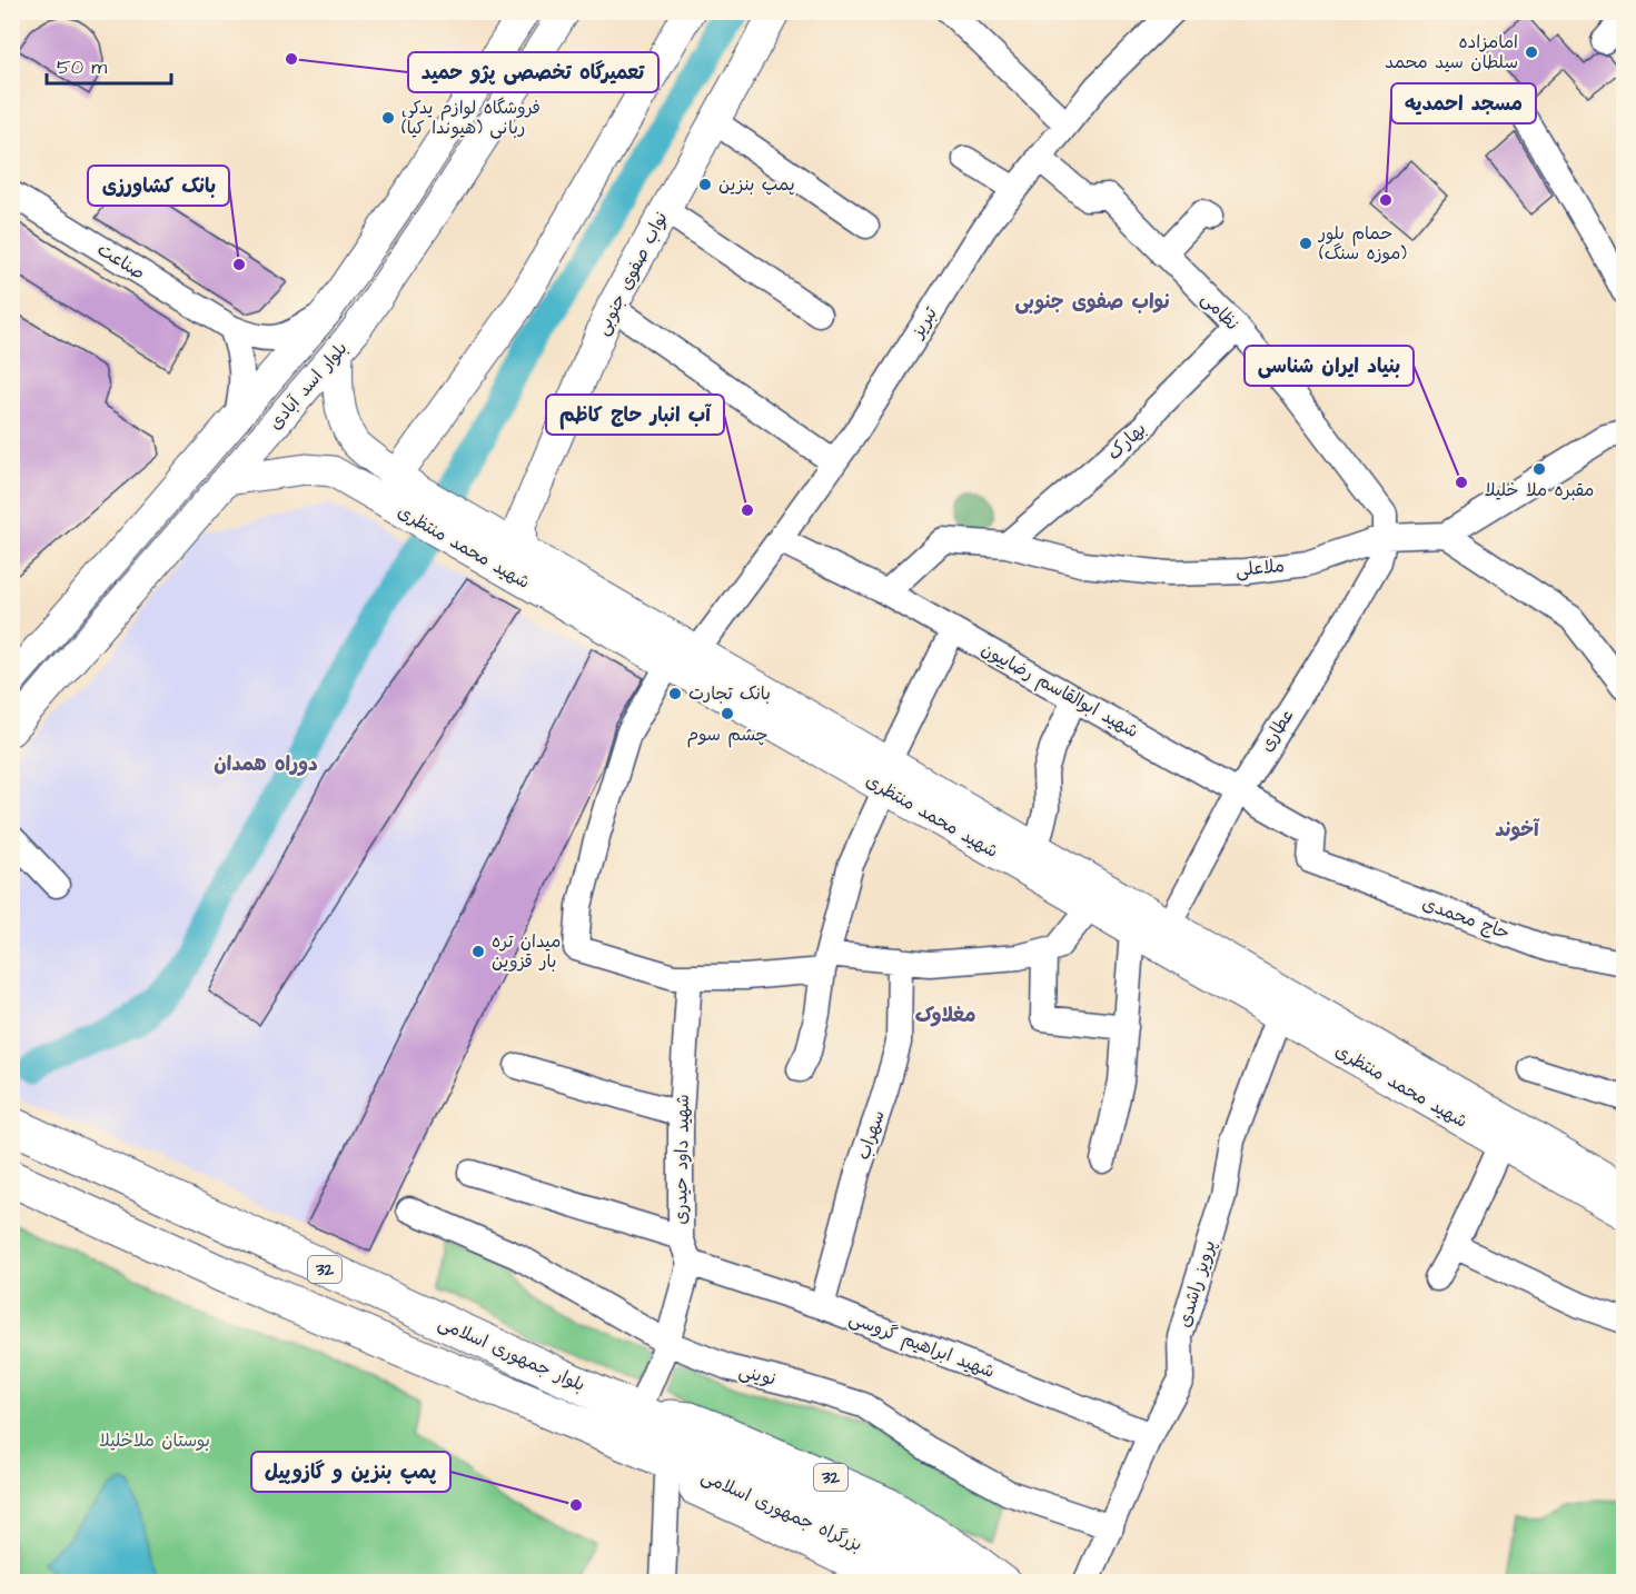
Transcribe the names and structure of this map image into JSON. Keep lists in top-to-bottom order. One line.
{"streets":{"highway":["32","بلوار جمهوری اسلامی","بزرگراه جمهوری اسلامی"],"main road":["نواب صفوی جنوبی","بلوار اسد آبادی","شهید محمد منتظری"],"street":["صناعت","نظامی","تبریز","بهارک","ملاعلی","شهید ابوالقاسم رضاییون","عطاری","حاج محمدی","سهراب","شهید داود حیدری","پرویز راشدی","شهید ابراهیم گروسی","نوینی"]},"crossings":[["صناعت","بلوار اسد آبادی"],["نواب صفوی جنوبی","شهید محمد منتظری"],["نظامی","تبریز"],["نظامی","بهارک"],["نظامی","ملاعلی"],["نظامی","عطاری"],["تبریز","شهید محمد منتظری"],["تبریز","شهید ابوالقاسم رضاییون"],["بلوار اسد آبادی","شهید محمد منتظری"],["بهارک","ملاعلی"],["شهید محمد منتظری","عطاری"],["شهید محمد منتظری","پرویز راشدی"],["ملاعلی","شهید ابوالقاسم رضاییون"],["ملاعلی","عطاری"],["شهید ابوالقاسم رضاییون","عطاری"],["شهید ابوالقاسم رضاییون","حاج محمدی"],["سهراب","شهید ابراهیم گروسی"],["شهید داود حیدری","شهید ابراهیم گروسی"],["پرویز راشدی","شهید ابراهیم گروسی"],["پرویز راشدی","نوینی"],["بلوار جمهوری اسلامی","بزرگراه جمهوری اسلامی"]],"districts":["نواب صفوی جنوبی","دوراه همدان","آخوند","مغلاوک"],"parks":["بوستان ملاخلیلا"],"places":["امامزاده سلطان سید محمد","تعمیرگاه تخصصی پژو حمید","فروشگاه لوازم یدکی ربانی (هیوندا کیا)","پمپ بنزین","مسجد احمدیه","حمام بلور (موزه سنگ)","بانک کشاورزی","مقبره ملا خلیلا","بنیاد ایران شناسی","آب انبار حاج کاظم","بانک تجارت","چشم سوم","میدان تره بار قزوین","پمپ بنزین و گازوپیل"],"scale_bar":"50 m"}
